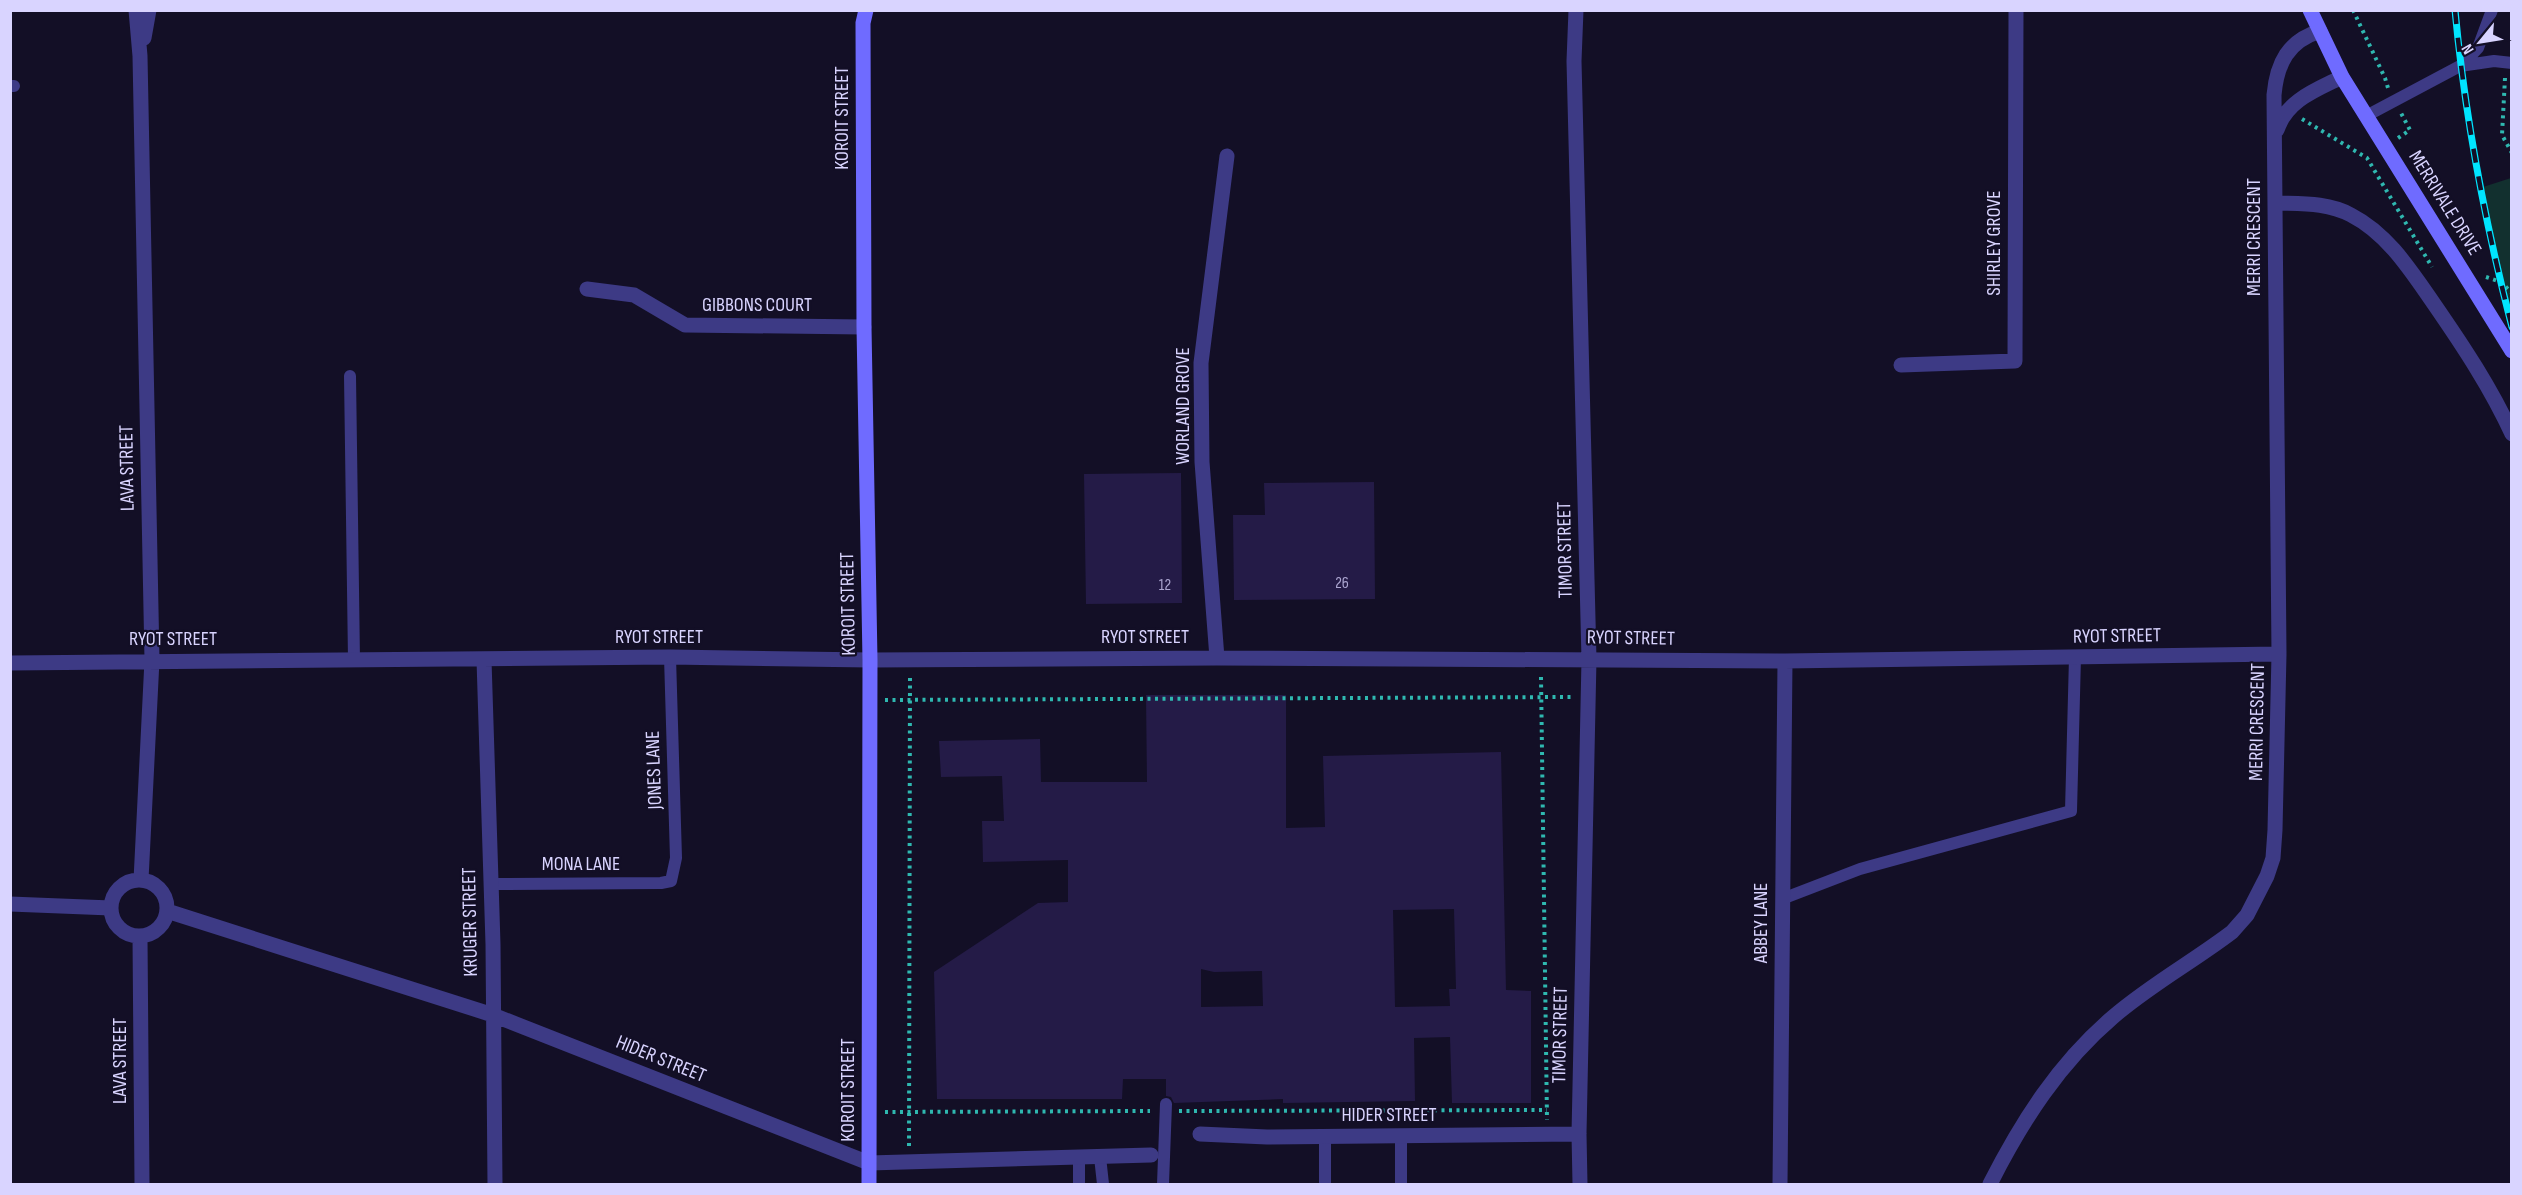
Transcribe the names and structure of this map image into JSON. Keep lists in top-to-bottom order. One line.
{"streets":{"street":["KOROIT STREET","MERRIVALE DRIVE","MERRI CRESCENT","SHIRLEY GROVE","GIBBONS COURT","WORLAND GROVE","LAVA STREET","TIMOR STREET","RYOT STREET","KRUGER STREET","ABBEY LANE","HIDER STREET"],"lane":["JONES LANE","MONA LANE"]},"crossings":[["KOROIT STREET","GIBBONS COURT"],["KOROIT STREET","RYOT STREET"],["KOROIT STREET","HIDER STREET"],["MERRIVALE DRIVE","MERRI CRESCENT"],["MERRI CRESCENT","RYOT STREET"],["WORLAND GROVE","RYOT STREET"],["LAVA STREET","RYOT STREET"],["LAVA STREET","HIDER STREET"],["TIMOR STREET","RYOT STREET"],["TIMOR STREET","HIDER STREET"],["RYOT STREET","JONES LANE"],["RYOT STREET","KRUGER STREET"],["RYOT STREET","ABBEY LANE"],["JONES LANE","MONA LANE"],["MONA LANE","KRUGER STREET"],["KRUGER STREET","HIDER STREET"]],"house_numbers":["26","12"],"north":"bottom left"}
